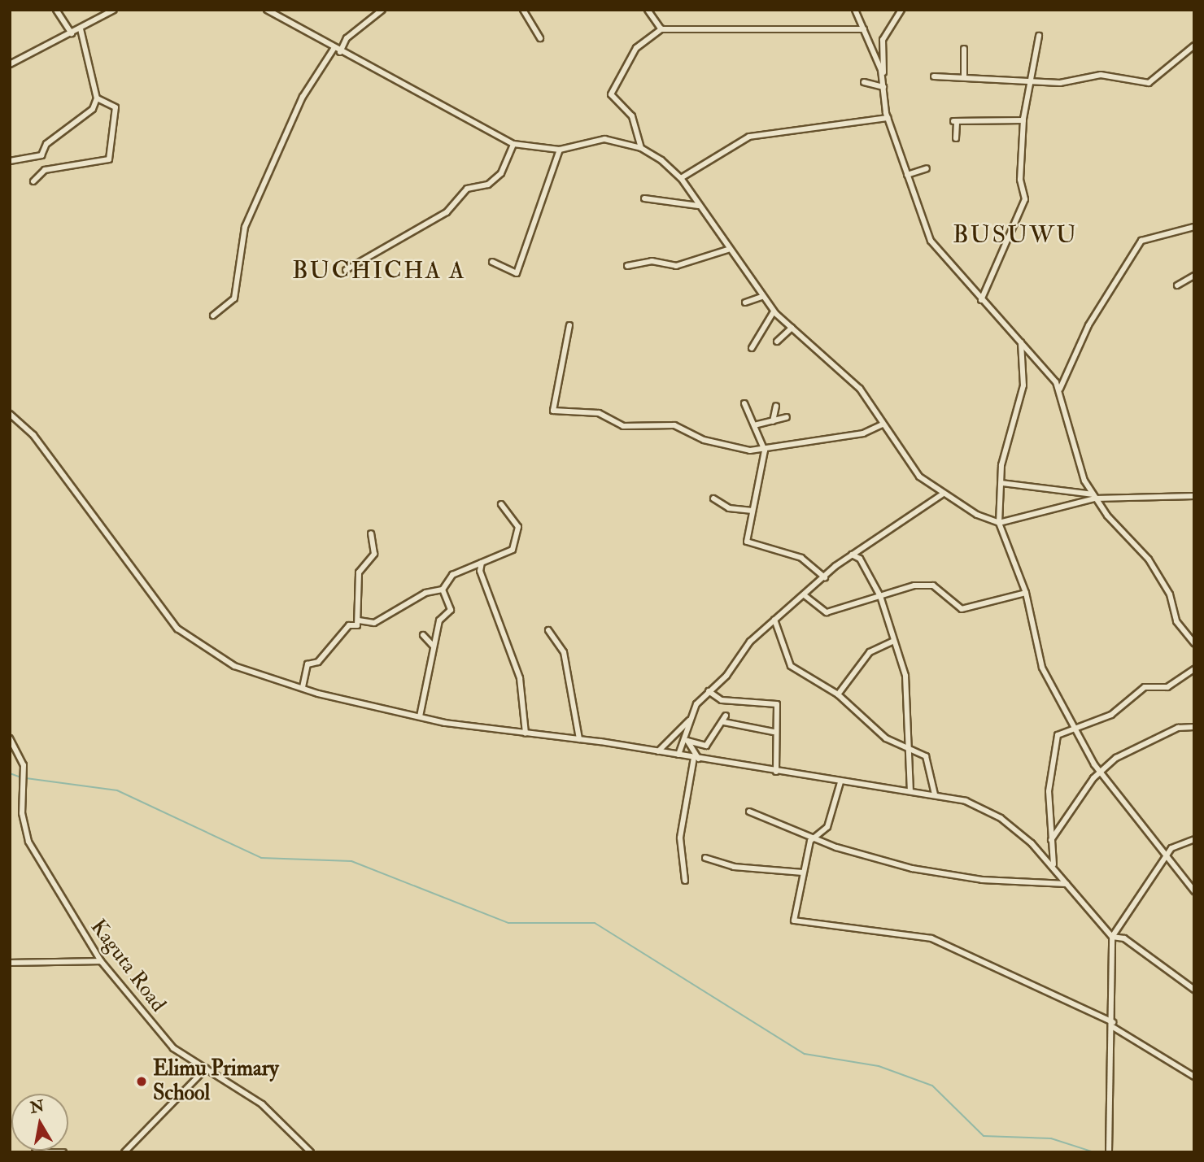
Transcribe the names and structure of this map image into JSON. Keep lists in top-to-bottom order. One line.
{"streets":{"street":["Kaguta Road"]},"districts":["BUSUWU","BUCHICHA A"],"places":["Elimu Primary School"],"north":"top"}
